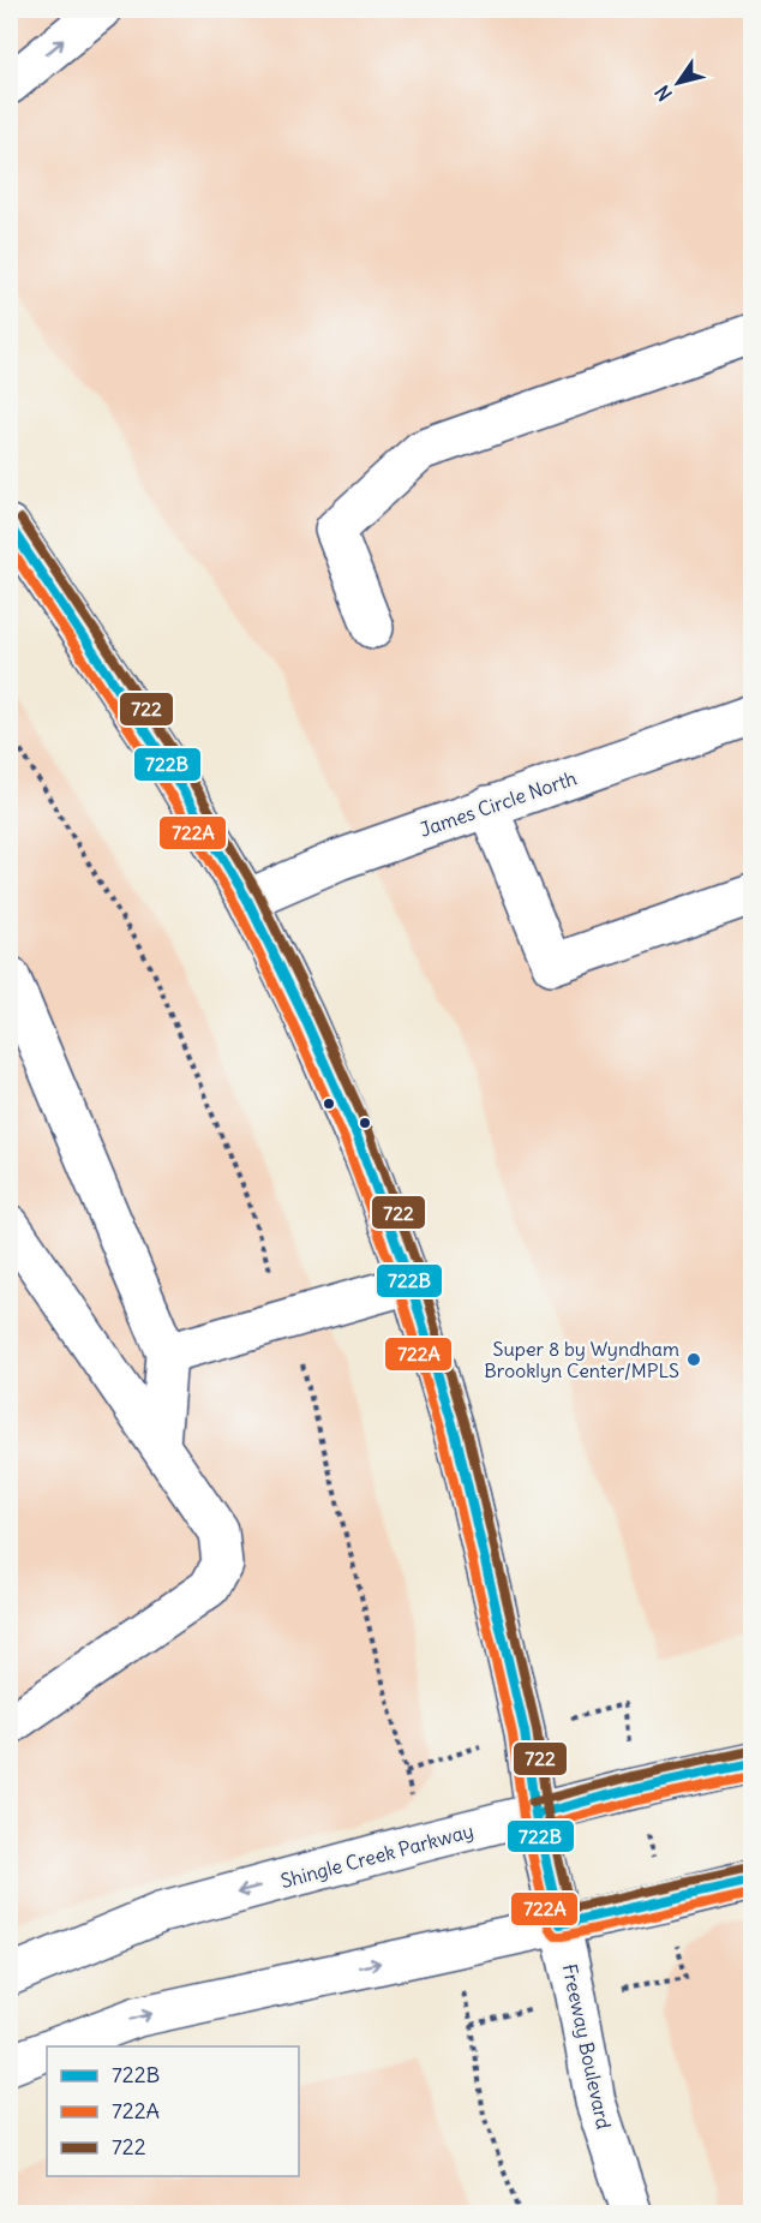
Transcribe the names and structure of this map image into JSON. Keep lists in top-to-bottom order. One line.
{"streets":{"street":["James Circle North","Shingle Creek Parkway","Freeway Boulevard"]},"crossings":[["James Circle North","Freeway Boulevard"],["Shingle Creek Parkway","Freeway Boulevard"]],"places":["Super 8 by Wyndham Brooklyn Center/MPLS"],"lines":["transit line 722","transit line 722B","transit line 722A"],"legend":["722B","722A","722"],"north":"bottom left"}
